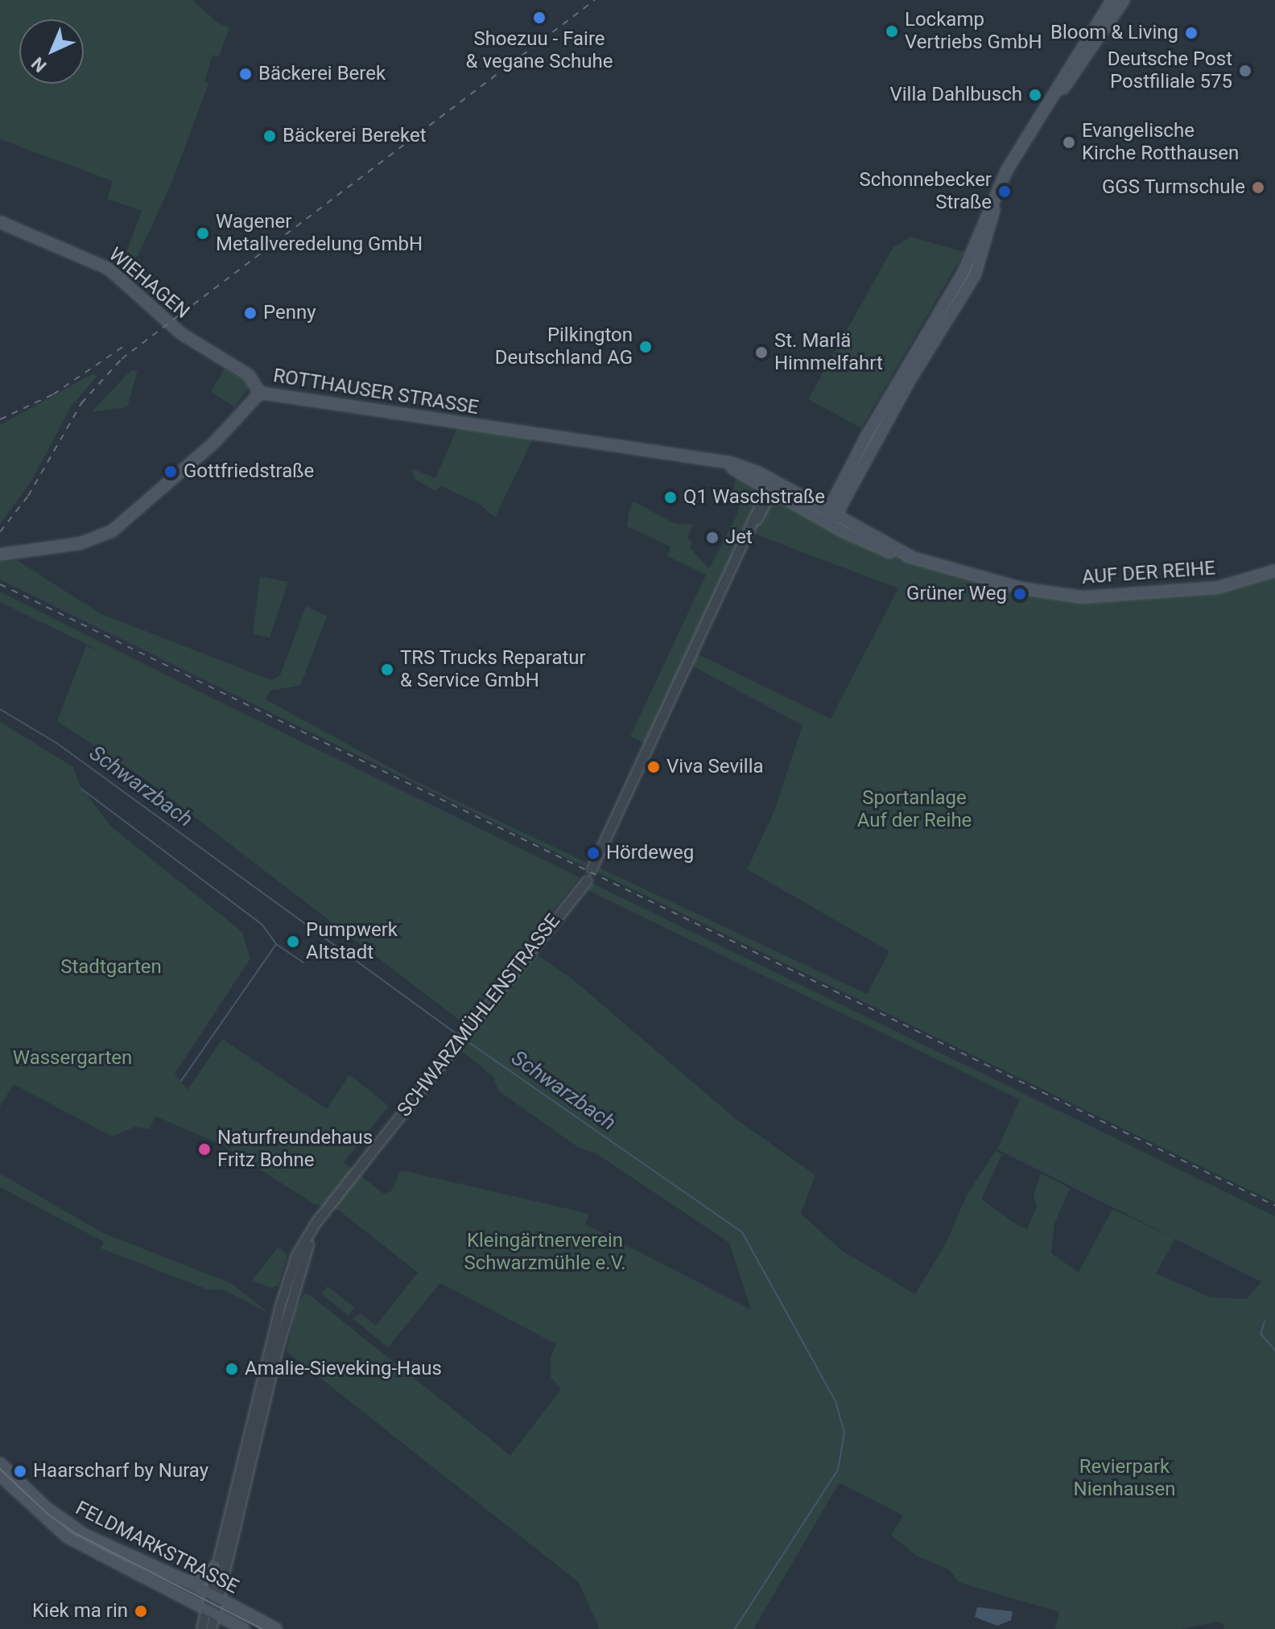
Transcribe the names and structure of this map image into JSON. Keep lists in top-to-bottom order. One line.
{"streets":{"main road":["WIEHAGEN","ROTTHAUSER STRASSE","AUF DER REIHE","FELDMARKSTRASSE"],"street":["SCHWARZMÜHLENSTRASSE"]},"crossings":[["WIEHAGEN","ROTTHAUSER STRASSE"],["ROTTHAUSER STRASSE","AUF DER REIHE"]],"water":["Schwarzbach"],"parks":["Sportanlage Auf der Reihe","Stadtgarten","Wassergarten","Kleingärtnerverein Schwarzmühle e.V.","Revierpark Nienhausen"],"places":["Shoezuu - Faire & vegane Schuhe","Lockamp Vertriebs GmbH","Bloom & Living","Deutsche Post Postfiliale 575","Bäckerei Berek","Villa Dahlbusch","Bäckerei Bereket","Evangelische Kirche Rotthausen","GGS Turmschule","Schonnebecker Straße","Wagener Metallveredelung GmbH","Penny","Pilkington Deutschland AG","St. Marlä Himmelfahrt","Gottfriedstraße","Q1 Waschstraße","Jet","Grüner Weg","TRS Trucks Reparatur & Service GmbH","Viva Sevilla","Hördeweg","Pumpwerk Altstadt","Naturfreundehaus Fritz Bohne","Amalie-Sieveking-Haus","Haarscharf by Nuray","Kiek ma rin"],"north":"bottom left"}
